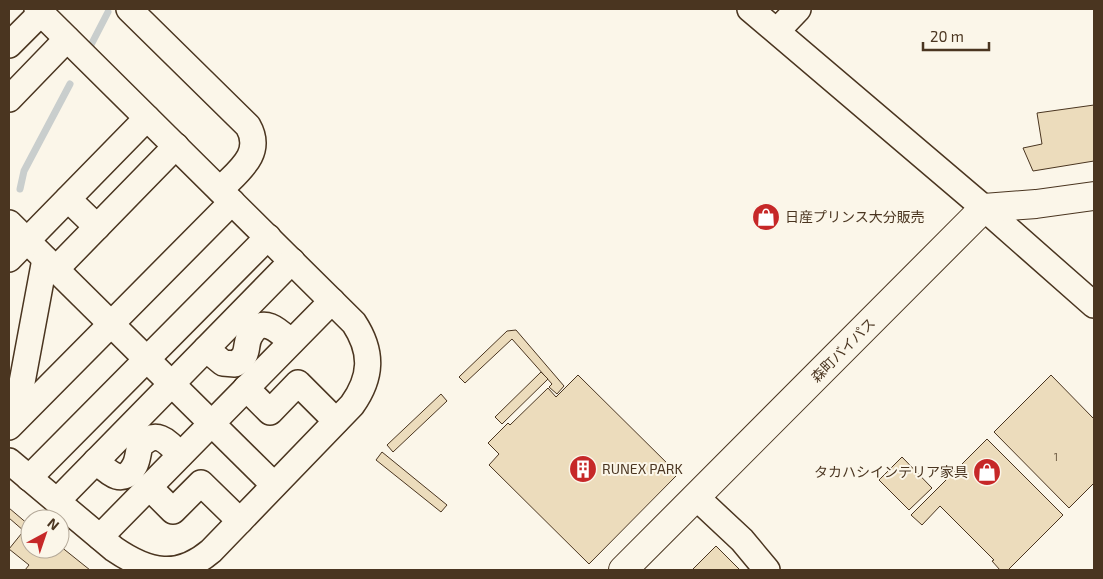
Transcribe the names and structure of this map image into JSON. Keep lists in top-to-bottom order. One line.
{"streets":{"main road":["森町バイパス"]},"places":{"shop":["日産プリンス大分販売","タカハシインテリア家具"],"building":["RUNEX PARK"]},"house_numbers":["1"],"scale_bar":"20 m","north":"top right"}
